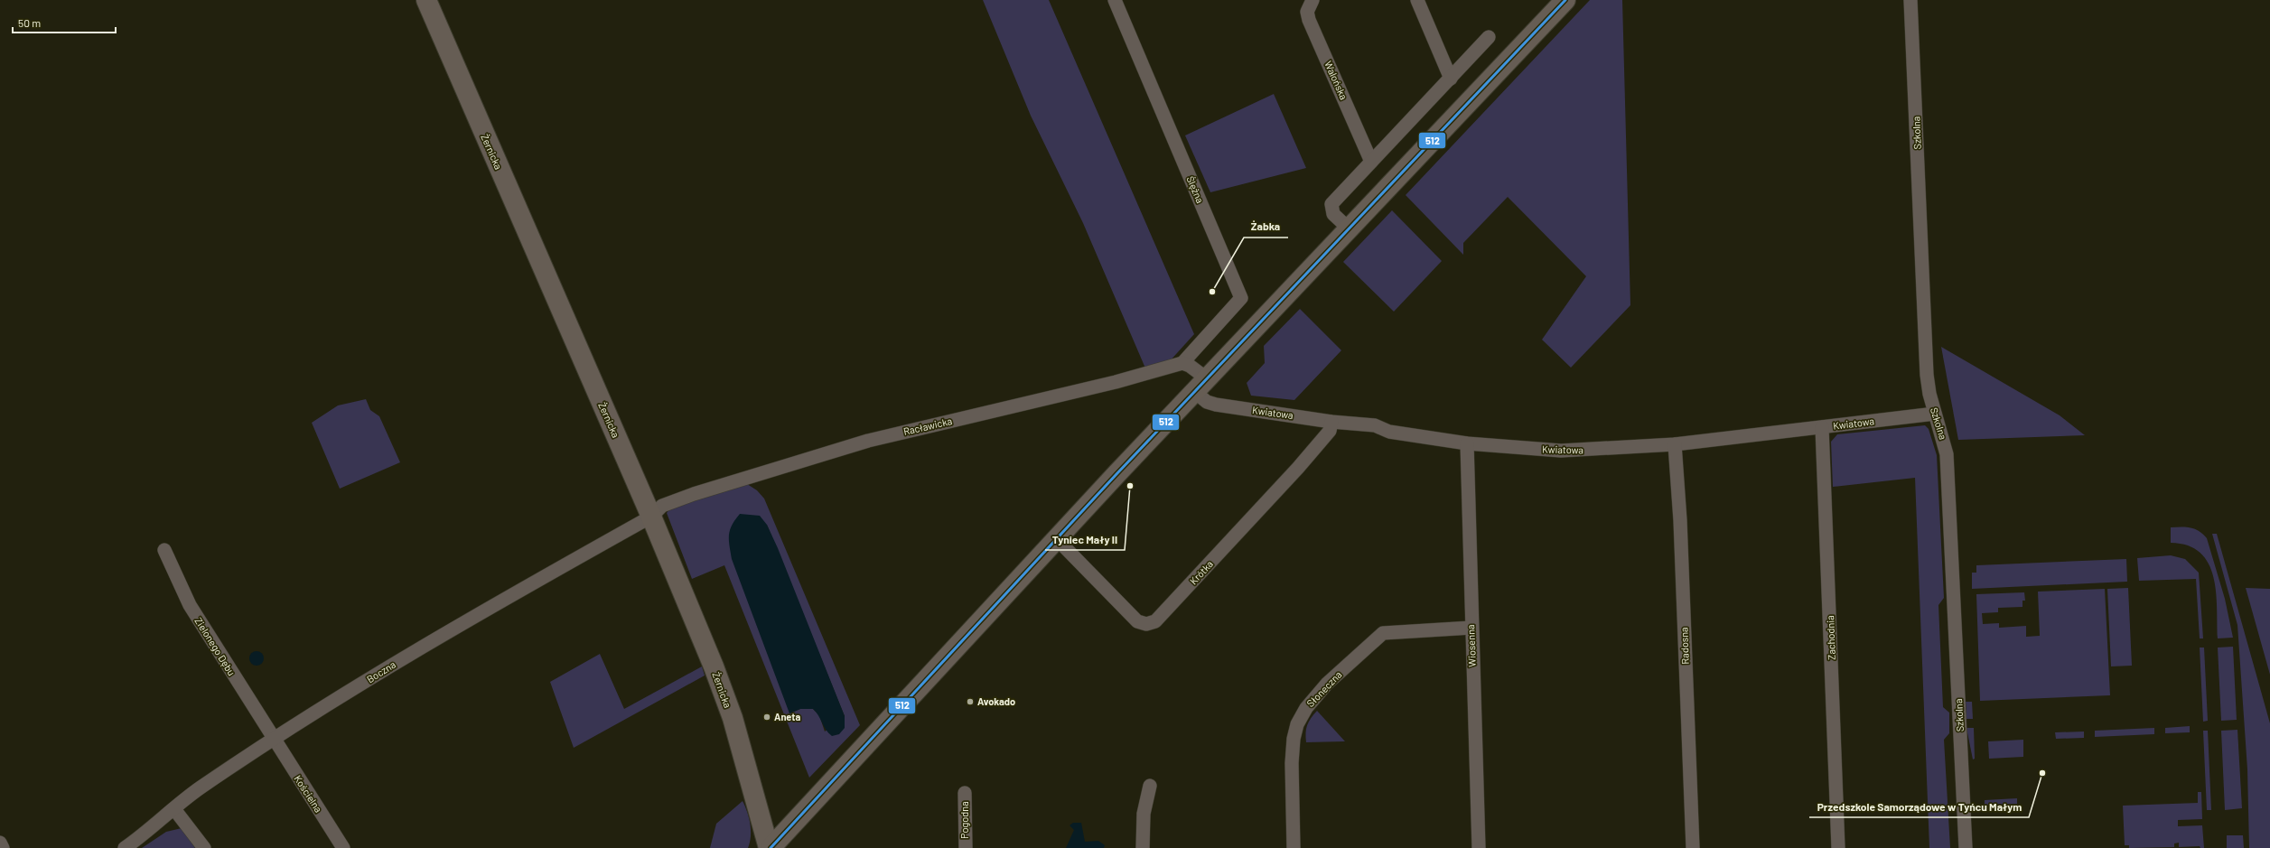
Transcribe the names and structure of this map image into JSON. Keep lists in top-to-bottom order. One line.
{"streets":{"street":["Walońska","Szkolna","Żernicka","Ślężna","Kwiatowa","Racławicka","Krótka","Zachodnia","Wiosenna","Radosna","Zielonego Dębu","Boczna","Słoneczna","Kościelna","Pogodna"]},"crossings":[["Szkolna","Kwiatowa"],["Żernicka","Racławicka"],["Żernicka","Boczna"],["Ślężna","Racławicka"],["Kwiatowa","Krótka"],["Kwiatowa","Zachodnia"],["Kwiatowa","Wiosenna"],["Kwiatowa","Radosna"],["Racławicka","Boczna"],["Wiosenna","Słoneczna"],["Zielonego Dębu","Boczna"],["Zielonego Dębu","Kościelna"],["Boczna","Kościelna"]],"places":["Żabka","Tyniec Mały II","Avokado","Aneta","Przedszkole Samorządowe w Tyńcu Małym"],"lines":["transit line 512"],"scale_bar":"50 m"}
